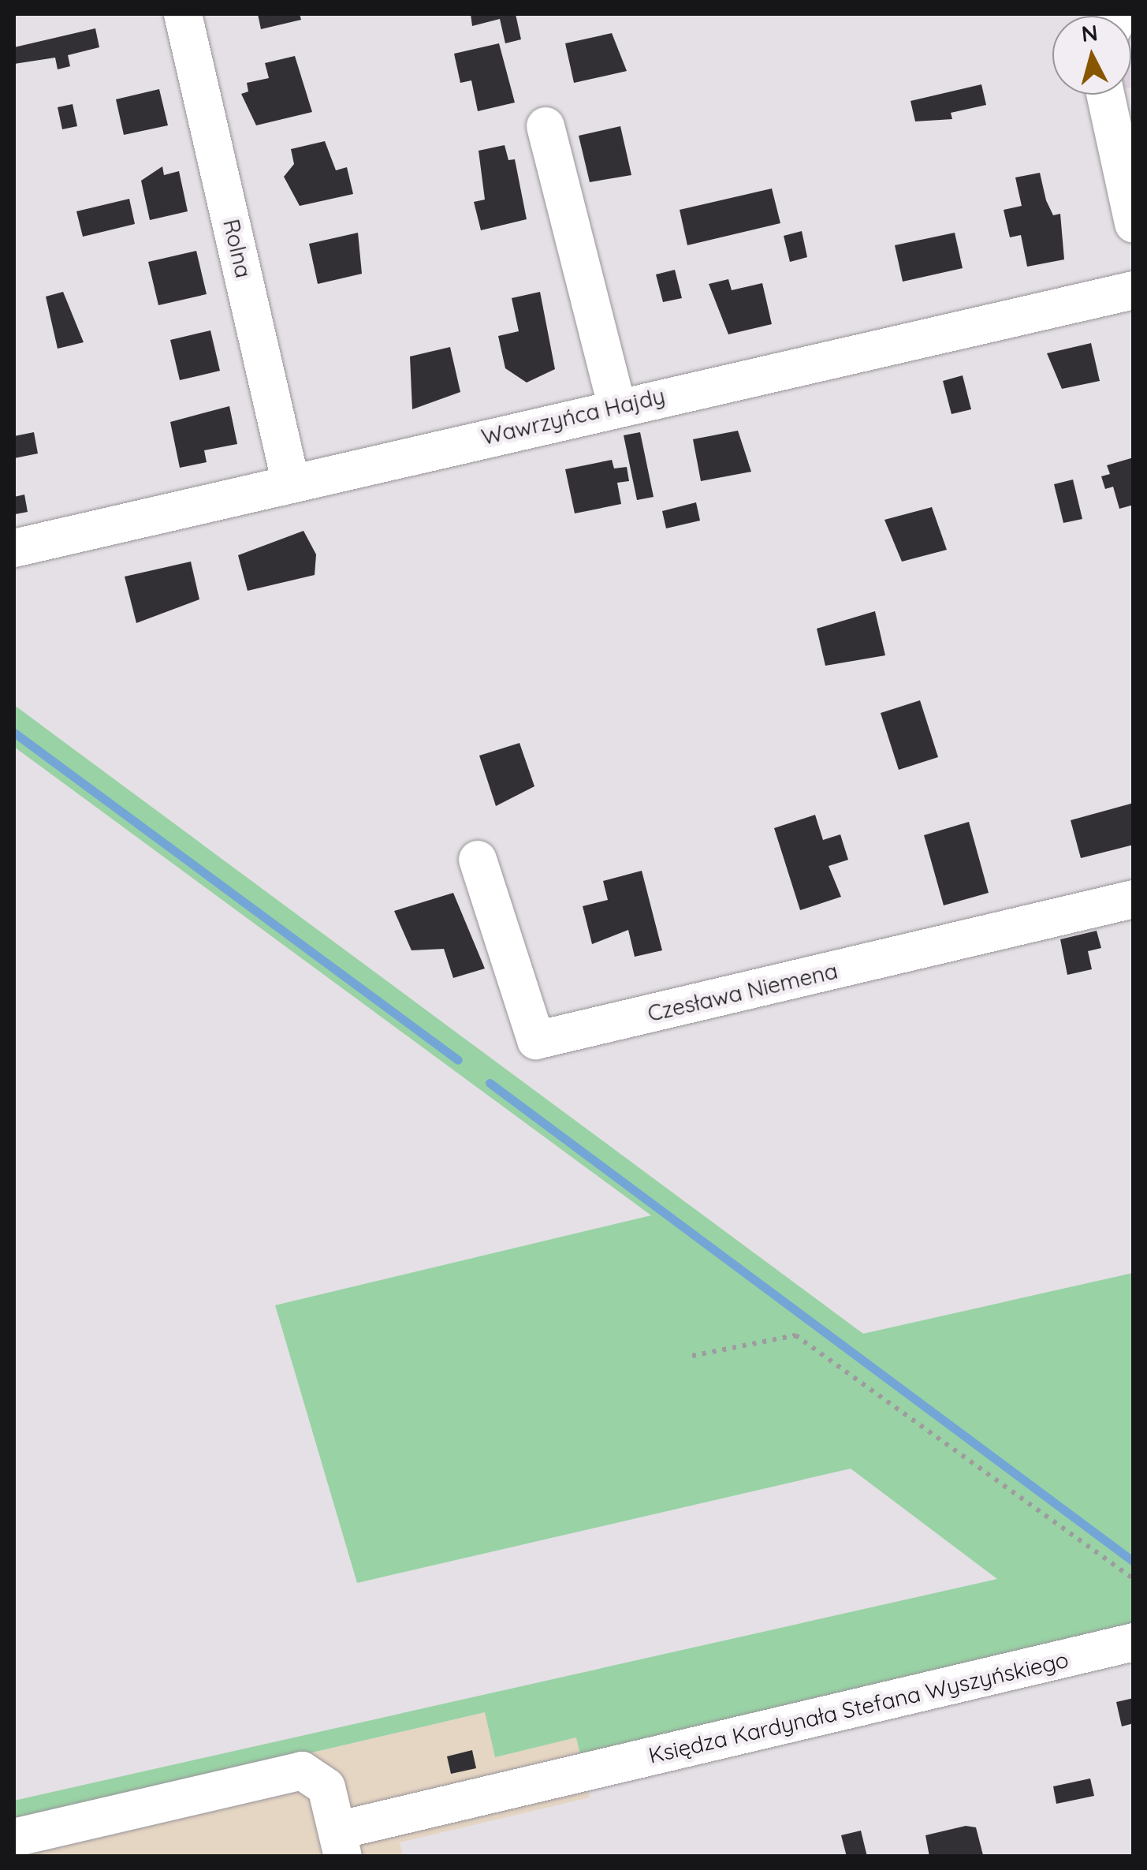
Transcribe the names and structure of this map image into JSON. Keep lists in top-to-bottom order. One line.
{"streets":{"street":["Rolna","Wawrzyńca Hajdy","Czesława Niemena","Księdza Kardynała Stefana Wyszyńskiego"]},"crossings":[["Rolna","Wawrzyńca Hajdy"]],"north":"top"}
